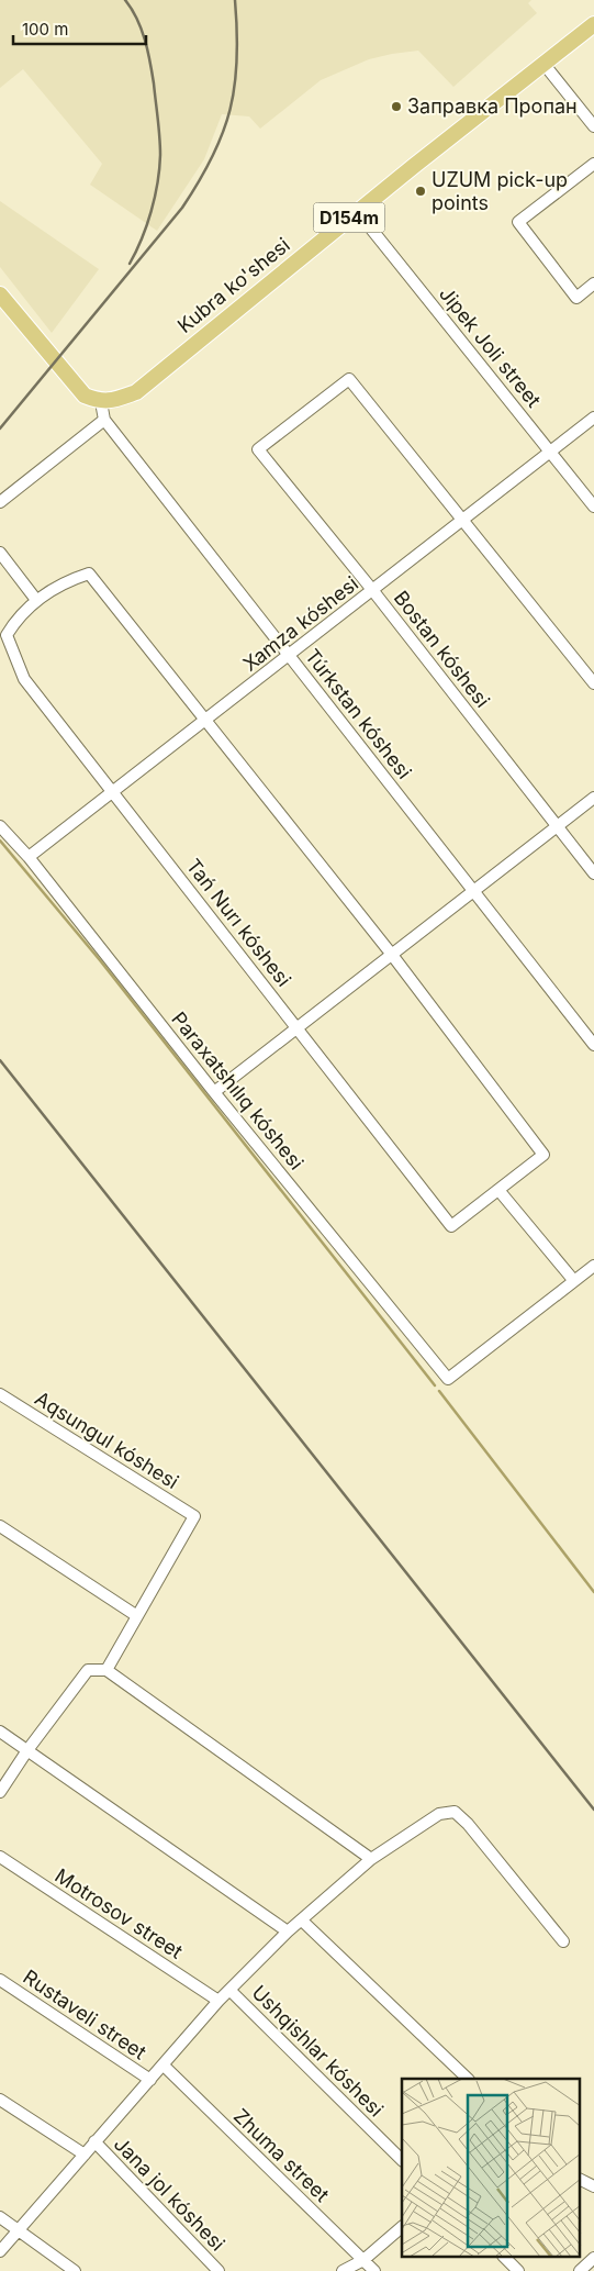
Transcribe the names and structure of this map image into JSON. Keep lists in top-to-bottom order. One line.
{"streets":{"main road":["D154m","Kubra ko'shesi"],"street":["Jipek Joli street","Xamza kóshesi","Bostan kóshesi","Túrkstan kóshesi","Tań Nurı kóshesi","Paraxatshılıq kóshesi","Aqsungul kóshesi","Motrosov street","Rustaveli street","Ushqishlar kóshesi","Zhuma street","Jana jol kóshesi"]},"crossings":[["Kubra ko'shesi","Jipek Joli street"],["Kubra ko'shesi","Túrkstan kóshesi"],["Jipek Joli street","Xamza kóshesi"],["Xamza kóshesi","Bostan kóshesi"],["Xamza kóshesi","Túrkstan kóshesi"],["Xamza kóshesi","Tań Nurı kóshesi"],["Xamza kóshesi","Paraxatshılıq kóshesi"]],"places":["Заправка Пропан","UZUM pick-up points"],"scale_bar":"100 m"}
